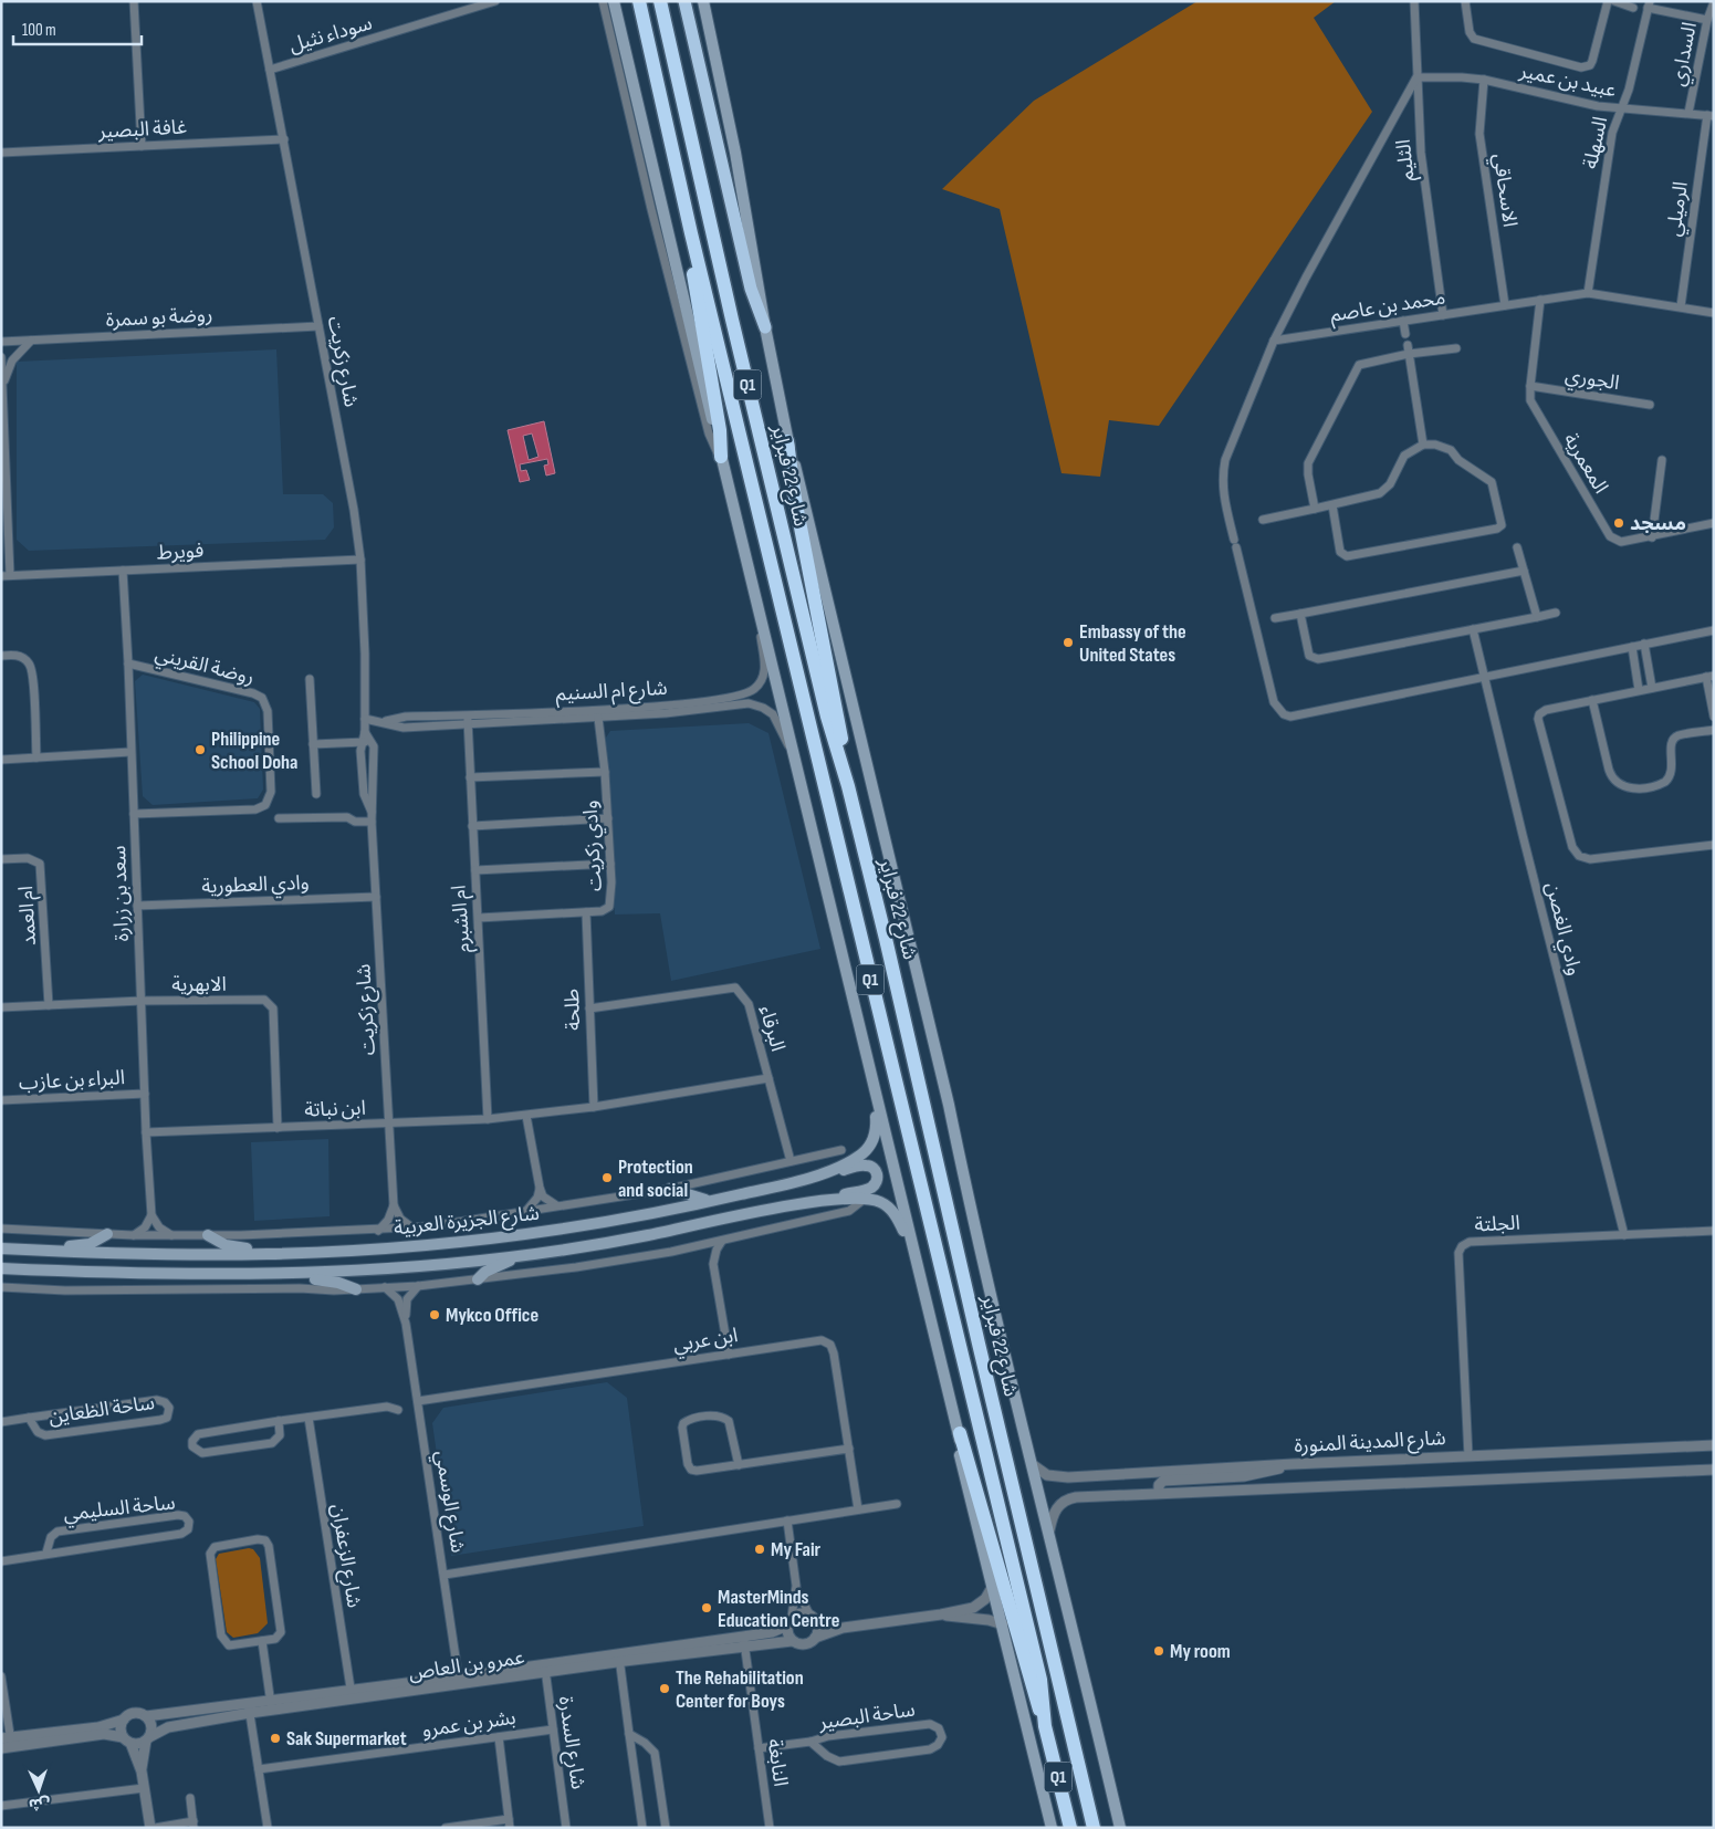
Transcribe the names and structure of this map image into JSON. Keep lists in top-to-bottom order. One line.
{"streets":{"highway":["Q1","شارع 22 فبراير"],"main road":["شارع الجزيرة العربية"],"street":["سوداء نثيل","السداري","عبيد بن عمير","غافة البصير","السهلة","الثليم","الاسحاقي","الرميلي","محمد بن عاصم","روضة بو سمرة","شارع زكريت","الجوري","المعمرية","فويرط","روضة القريني","شارع ام السنيم","وادي زكريت","وادي العطورية","سعد بن زرارة","ام العمد","ام الشبرم","وادي الغصن","الابهرية","طلحة","البرقاء","البراء بن عازب","ابن نباتة","الجلتة","ابن عربي","ساحة الظعاين","شارع المدينة المنورة","شارع الوسمي","ساحة السليمي","شارع الزعفران","عمرو بن العاص","ساحة البصير","بشر بن عمرو","شارع السدرة","النابغة"]},"crossings":[["سوداء نثيل","شارع زكريت"],["السداري","عبيد بن عمير"],["عبيد بن عمير","السهلة"],["عبيد بن عمير","الثليم"],["عبيد بن عمير","الاسحاقي"],["عبيد بن عمير","الرميلي"],["غافة البصير","شارع زكريت"],["السهلة","محمد بن عاصم"],["الثليم","محمد بن عاصم"],["الاسحاقي","محمد بن عاصم"],["الرميلي","محمد بن عاصم"],["محمد بن عاصم","المعمرية"],["روضة بو سمرة","شارع زكريت"],["شارع زكريت","فويرط"],["شارع زكريت","شارع ام السنيم"],["شارع زكريت","وادي العطورية"],["شارع زكريت","ابن نباتة"],["الجوري","المعمرية"],["شارع 22 فبراير","شارع المدينة المنورة"],["فويرط","سعد بن زرارة"],["روضة القريني","سعد بن زرارة"],["شارع ام السنيم","وادي زكريت"],["شارع ام السنيم","ام الشبرم"],["وادي زكريت","ام الشبرم"],["وادي زكريت","طلحة"],["وادي العطورية","سعد بن زرارة"],["سعد بن زرارة","الابهرية"],["سعد بن زرارة","البراء بن عازب"],["سعد بن زرارة","ابن نباتة"],["ام العمد","الابهرية"],["ام الشبرم","ابن نباتة"],["وادي الغصن","الجلتة"],["الابهرية","ابن نباتة"],["طلحة","البرقاء"],["طلحة","ابن نباتة"],["البرقاء","ابن نباتة"],["البرقاء","شارع الجزيرة العربية"],["الجلتة","شارع المدينة المنورة"],["ابن عربي","شارع الوسمي"],["شارع الوسمي","عمرو بن العاص"],["شارع الزعفران","عمرو بن العاص"],["عمرو بن العاص","شارع السدرة"],["عمرو بن العاص","النابغة"],["ساحة البصير","النابغة"],["بشر بن عمرو","شارع السدرة"]],"places":["مسجد","Embassy of the United States","Philippine School Doha","Protection and social","Mykco Office","My Fair","MasterMinds Education Centre","My room","The Rehabilitation Center for Boys","Sak Supermarket"],"scale_bar":"100 m","north":"bottom"}
